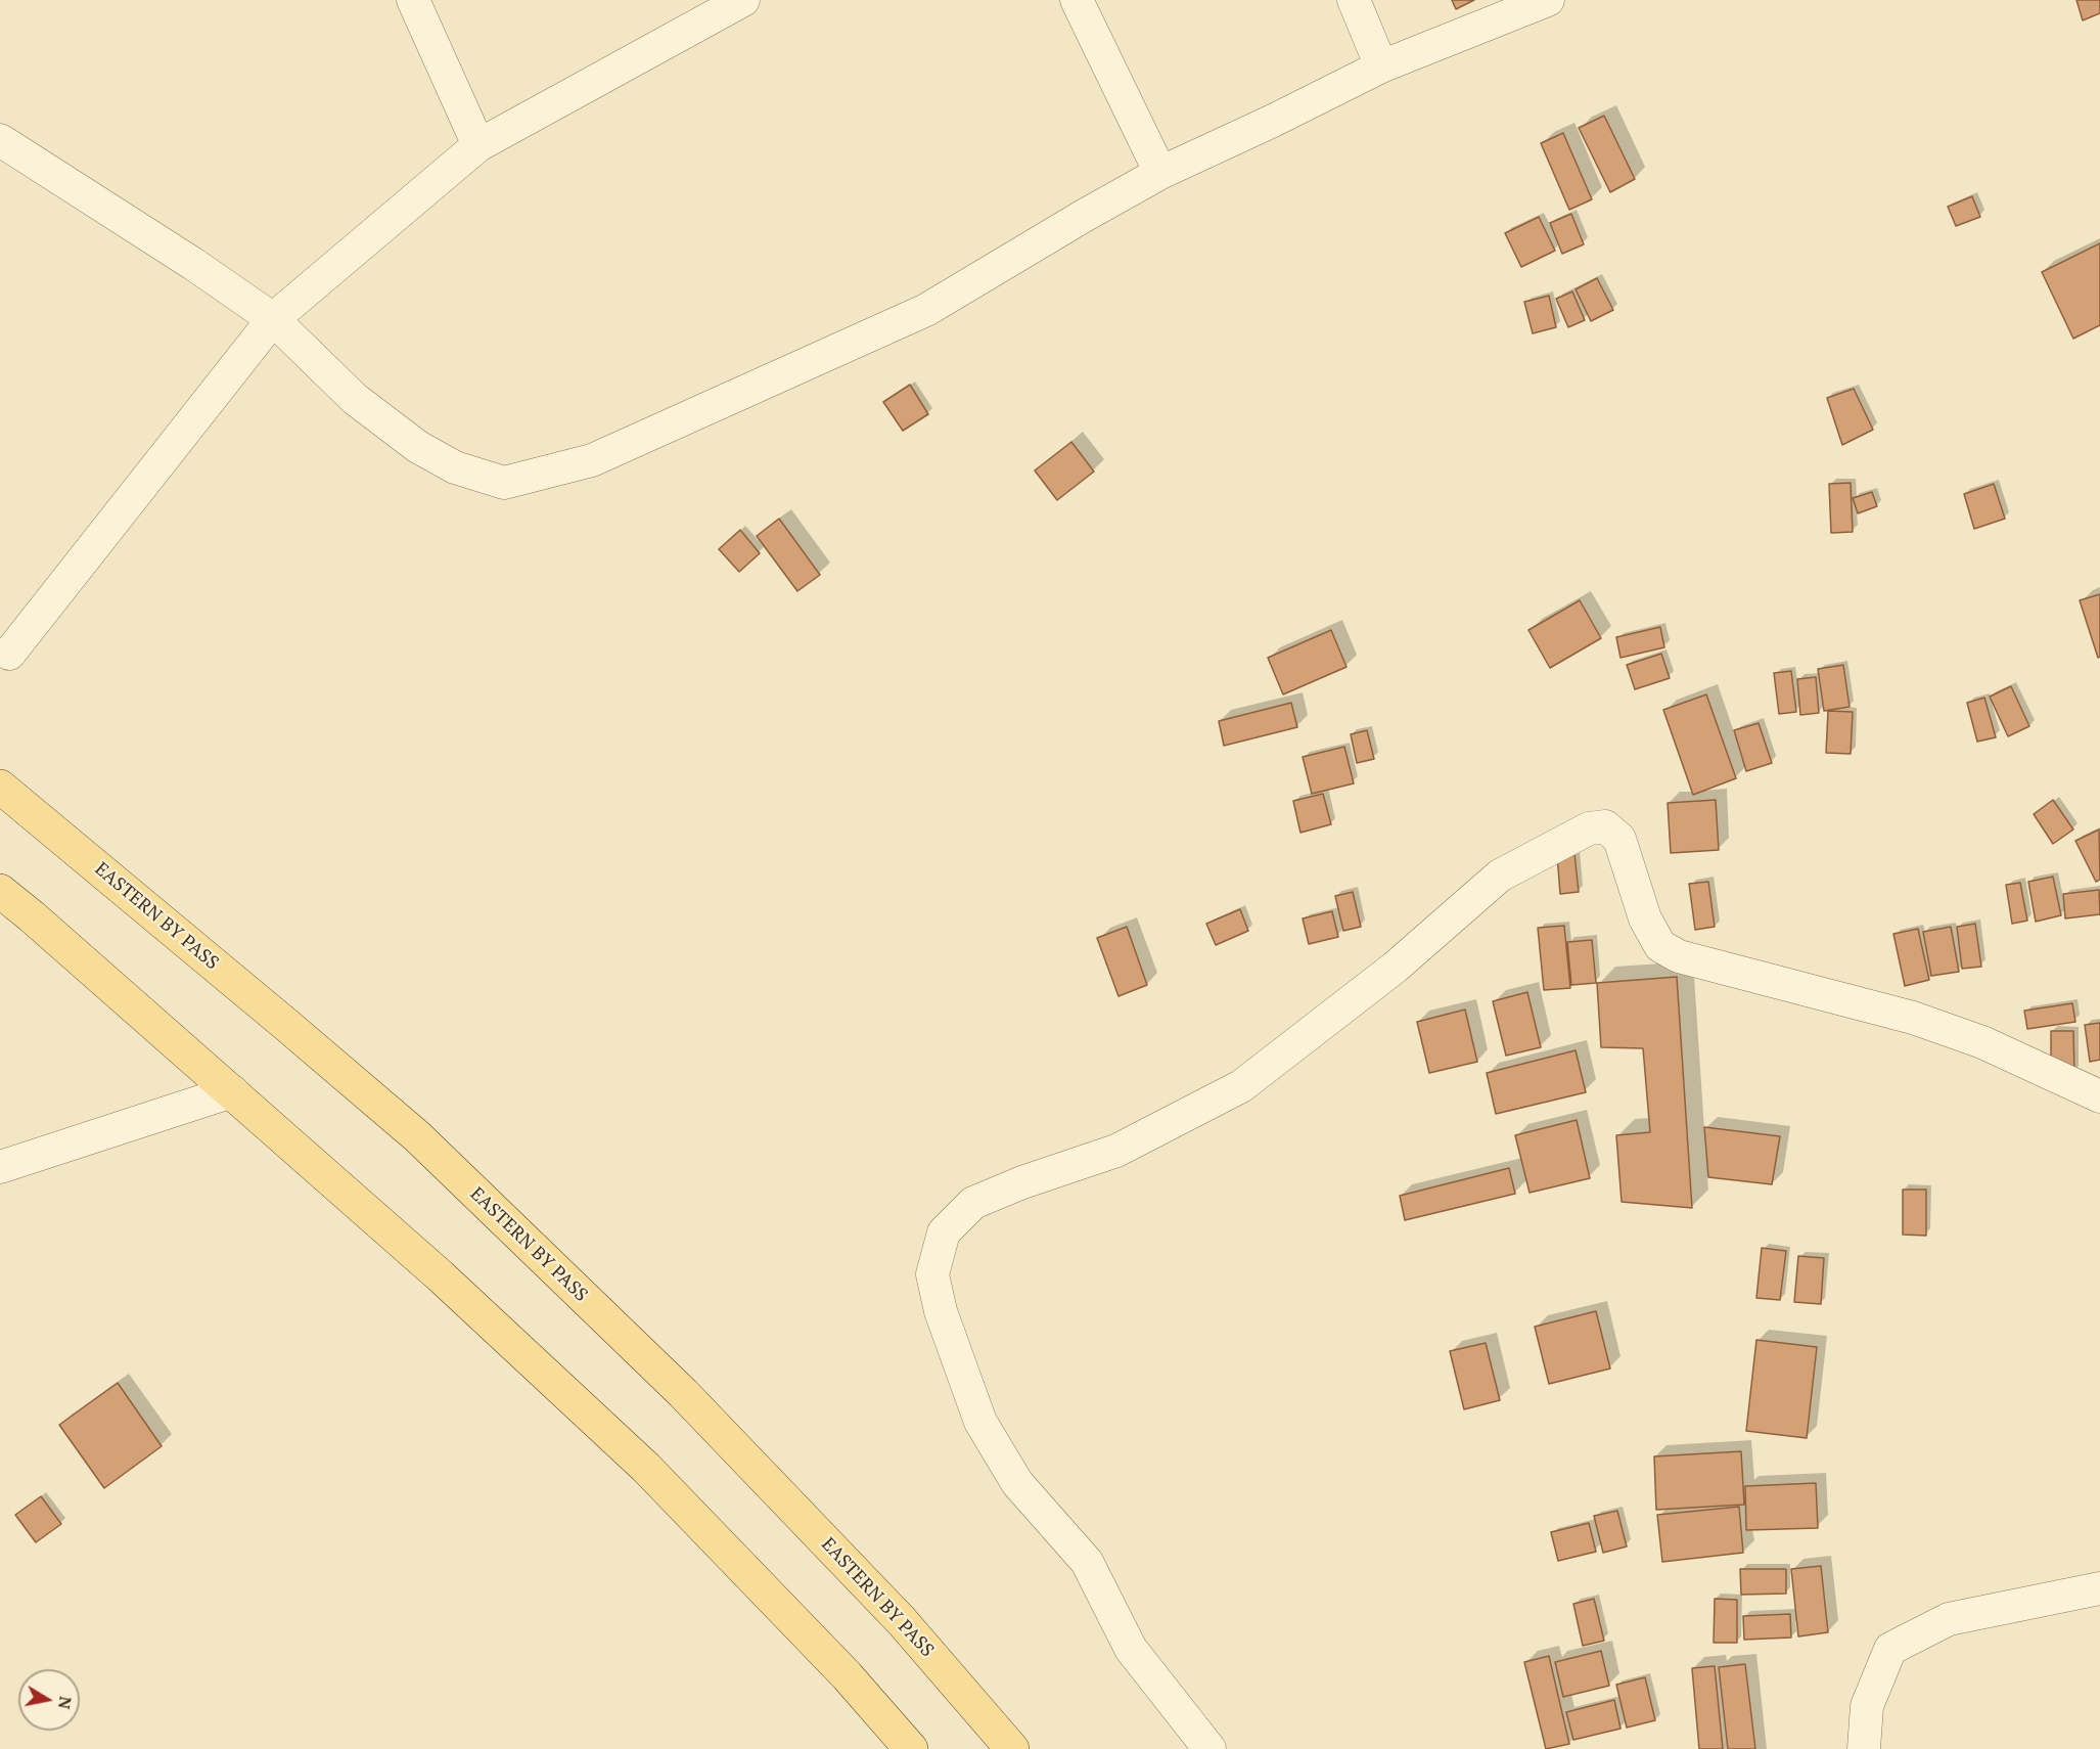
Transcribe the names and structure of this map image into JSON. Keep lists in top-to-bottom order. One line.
{"streets":{"main road":["EASTERN BY PASS"]},"north":"right"}
